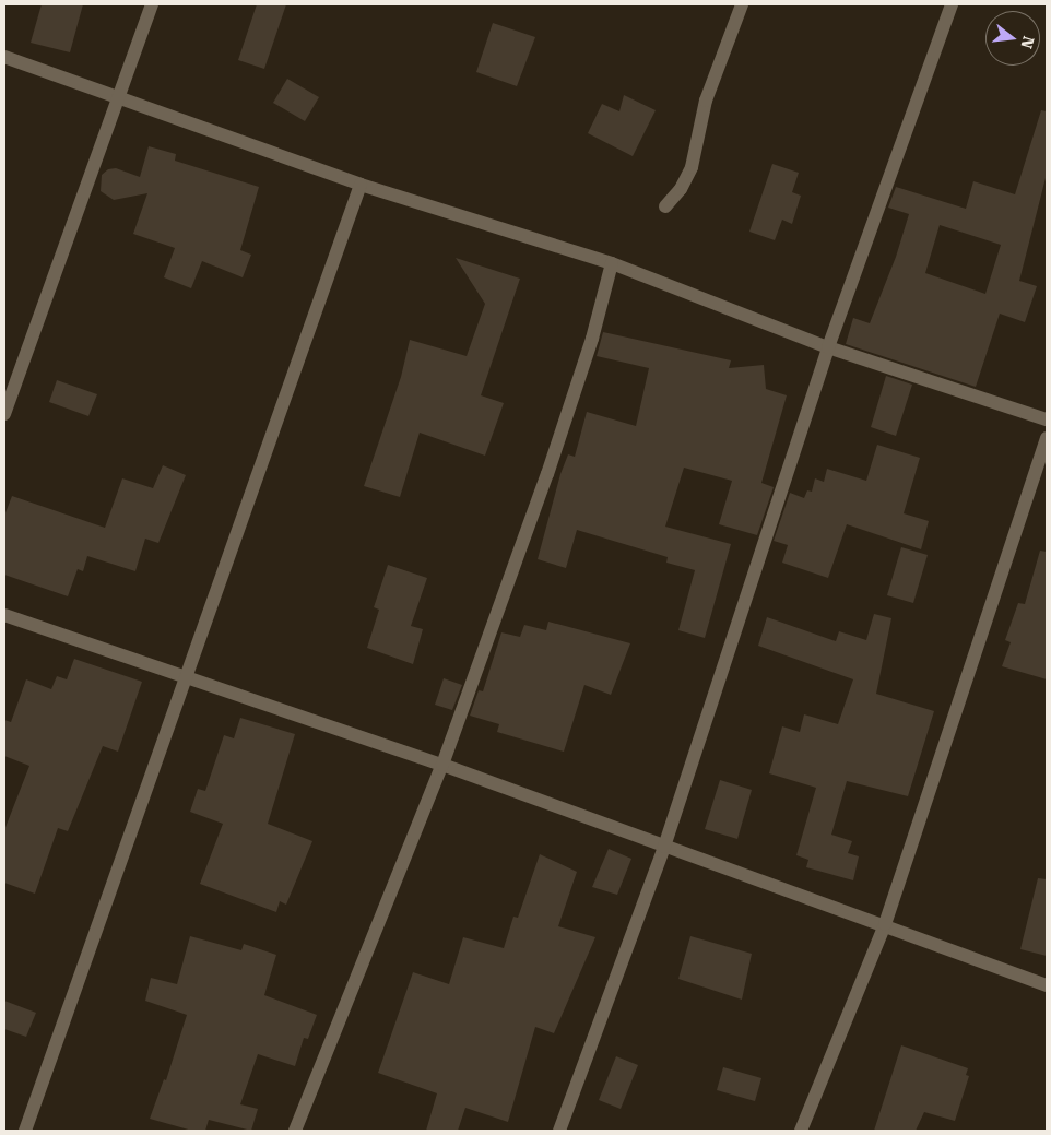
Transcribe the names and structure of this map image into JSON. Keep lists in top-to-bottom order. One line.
{"north":"right"}
